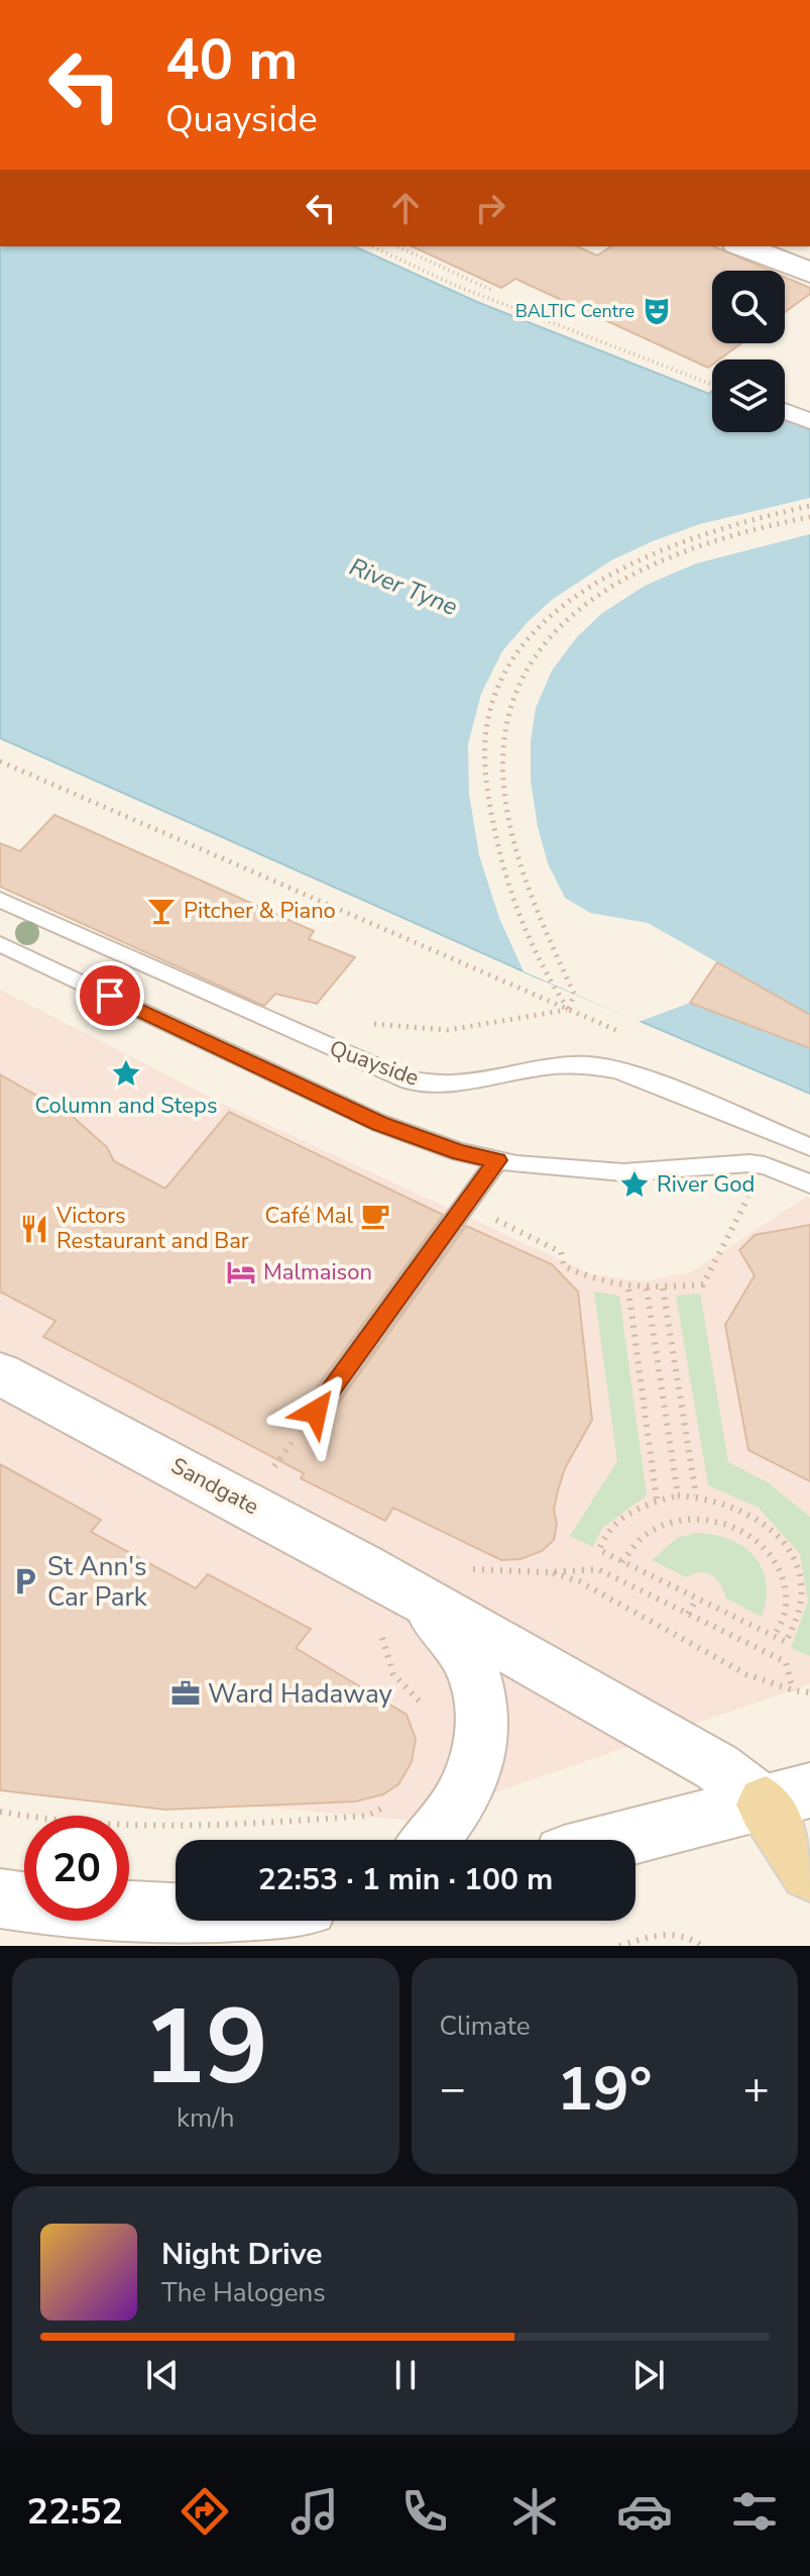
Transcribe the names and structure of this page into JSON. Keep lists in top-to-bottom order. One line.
{"streets":{"street":["Sandgate"],"lane":["Quayside"]},"water":["River Tyne"],"places":{"theatre":["BALTIC Centre"],"bar":["Pitcher & Piano"],"place":["Column and Steps","River God"],"cafe":["Café Mal"],"restaurant":["Victors Restaurant and Bar"],"hotel":["Malmaison"],"parking":["St Ann's Car Park"],"office":["Ward Hadaway"]},"page":{"turn":["40 m","Quayside"],"limit":"20","trip":"22:53 · 1 min · 100 m","tile":[["19","km/h"],"Climate"],"heat":["−","19°","+"],"song":["Night Drive","The Halogens"],"tabs":"22:52"}}
